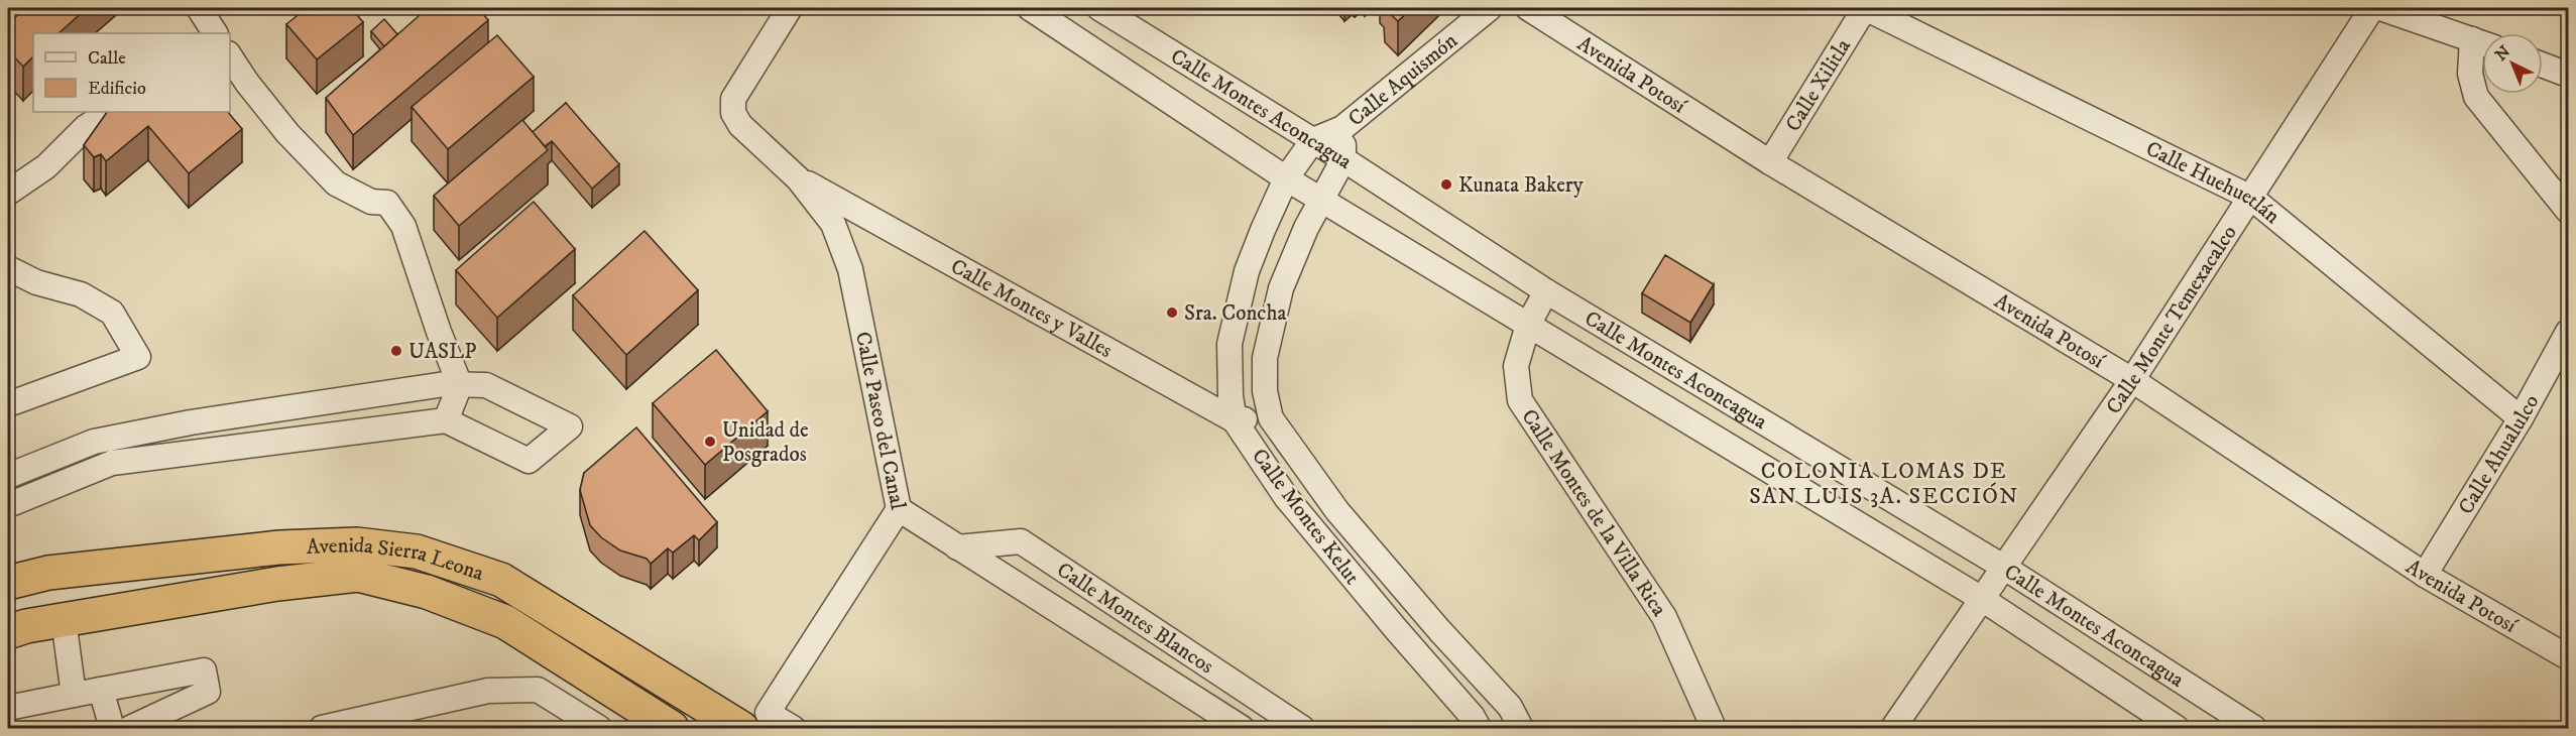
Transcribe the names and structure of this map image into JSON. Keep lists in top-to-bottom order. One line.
{"streets":{"highway":["Avenida Sierra Leona"],"street":["Avenida Potosí","Calle Aquismón","Calle Xilitla","Calle Montes Aconcagua","Calle Huehuetlán","Calle Montes y Valles","Calle Monte Temexacalco","Calle Paseo del Canal","Calle Ahualulco","Calle Montes de la Villa Rica","Calle Montes Kelut","Calle Montes Blancos"]},"crossings":[["Avenida Potosí","Calle Xilitla"],["Avenida Potosí","Calle Monte Temexacalco"],["Avenida Potosí","Calle Ahualulco"],["Calle Aquismón","Calle Montes Aconcagua"],["Calle Aquismón","Calle Montes Kelut"],["Calle Xilitla","Calle Huehuetlán"],["Calle Montes Aconcagua","Calle Monte Temexacalco"],["Calle Montes Aconcagua","Calle Montes de la Villa Rica"],["Calle Montes Aconcagua","Calle Montes Kelut"],["Calle Huehuetlán","Calle Monte Temexacalco"],["Calle Huehuetlán","Calle Ahualulco"],["Calle Montes y Valles","Calle Paseo del Canal"],["Calle Montes y Valles","Calle Montes Kelut"],["Calle Paseo del Canal","Avenida Sierra Leona"],["Calle Paseo del Canal","Calle Montes Blancos"]],"districts":["COLONIA LOMAS DE SAN LUIS 3A. SECCIÓN"],"places":["Kunata Bakery","Sra. Concha","UASLP","Unidad de Posgrados"],"legend":["Calle","Edificio"],"north":"top left"}
